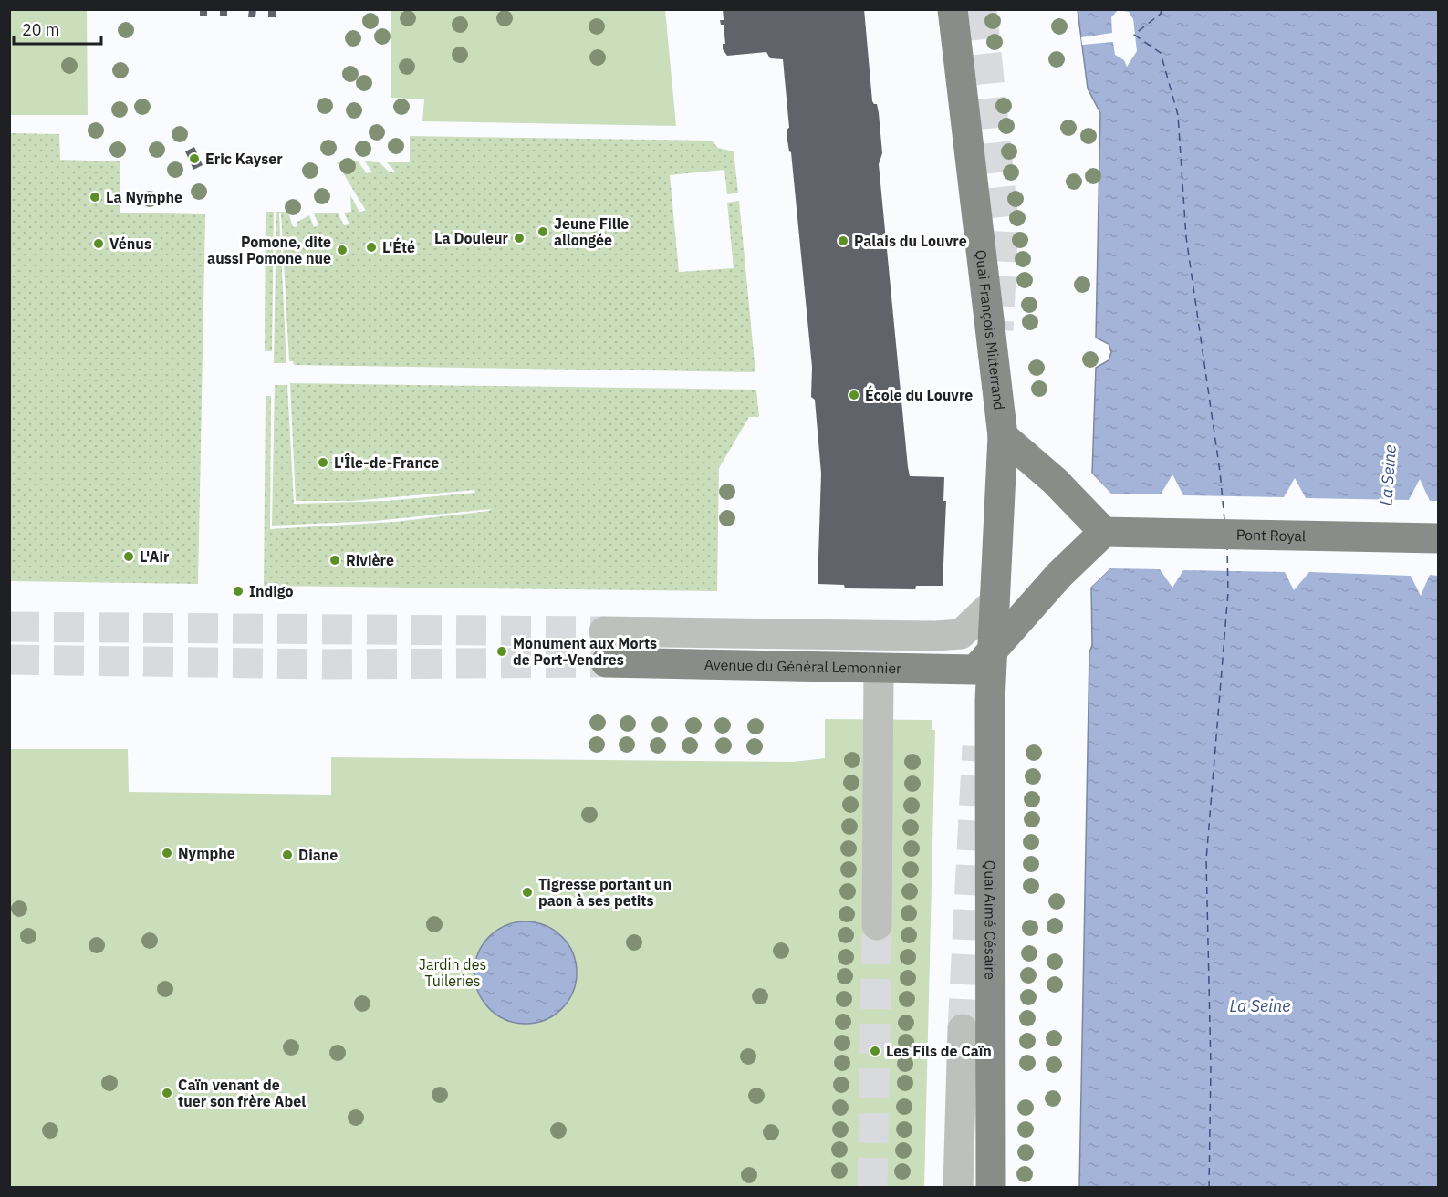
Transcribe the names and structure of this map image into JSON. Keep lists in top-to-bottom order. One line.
{"streets":{"main road":["Quai François Mitterrand","Pont Royal","Avenue du Général Lemonnier","Quai Aimé Césaire"]},"crossings":[["Quai François Mitterrand","Avenue du Général Lemonnier"],["Quai François Mitterrand","Quai Aimé Césaire"],["Avenue du Général Lemonnier","Quai Aimé Césaire"]],"water":["La Seine"],"parks":["Jardin des Tuileries"],"places":["Eric Kayser","La Nymphe","Jeune Fille allongée","La Douleur","Palais du Louvre","Vénus","L'Été","Pomone, dite aussi Pomone nue","École du Louvre","L'Île-de-France","L'Air","Rivière","Indigo","Monument aux Morts de Port-Vendres","Nymphe","Diane","Tigresse portant un paon à ses petits","Les Fils de Caïn","Caïn venant de tuer son frère Abel"],"scale_bar":"20 m"}
